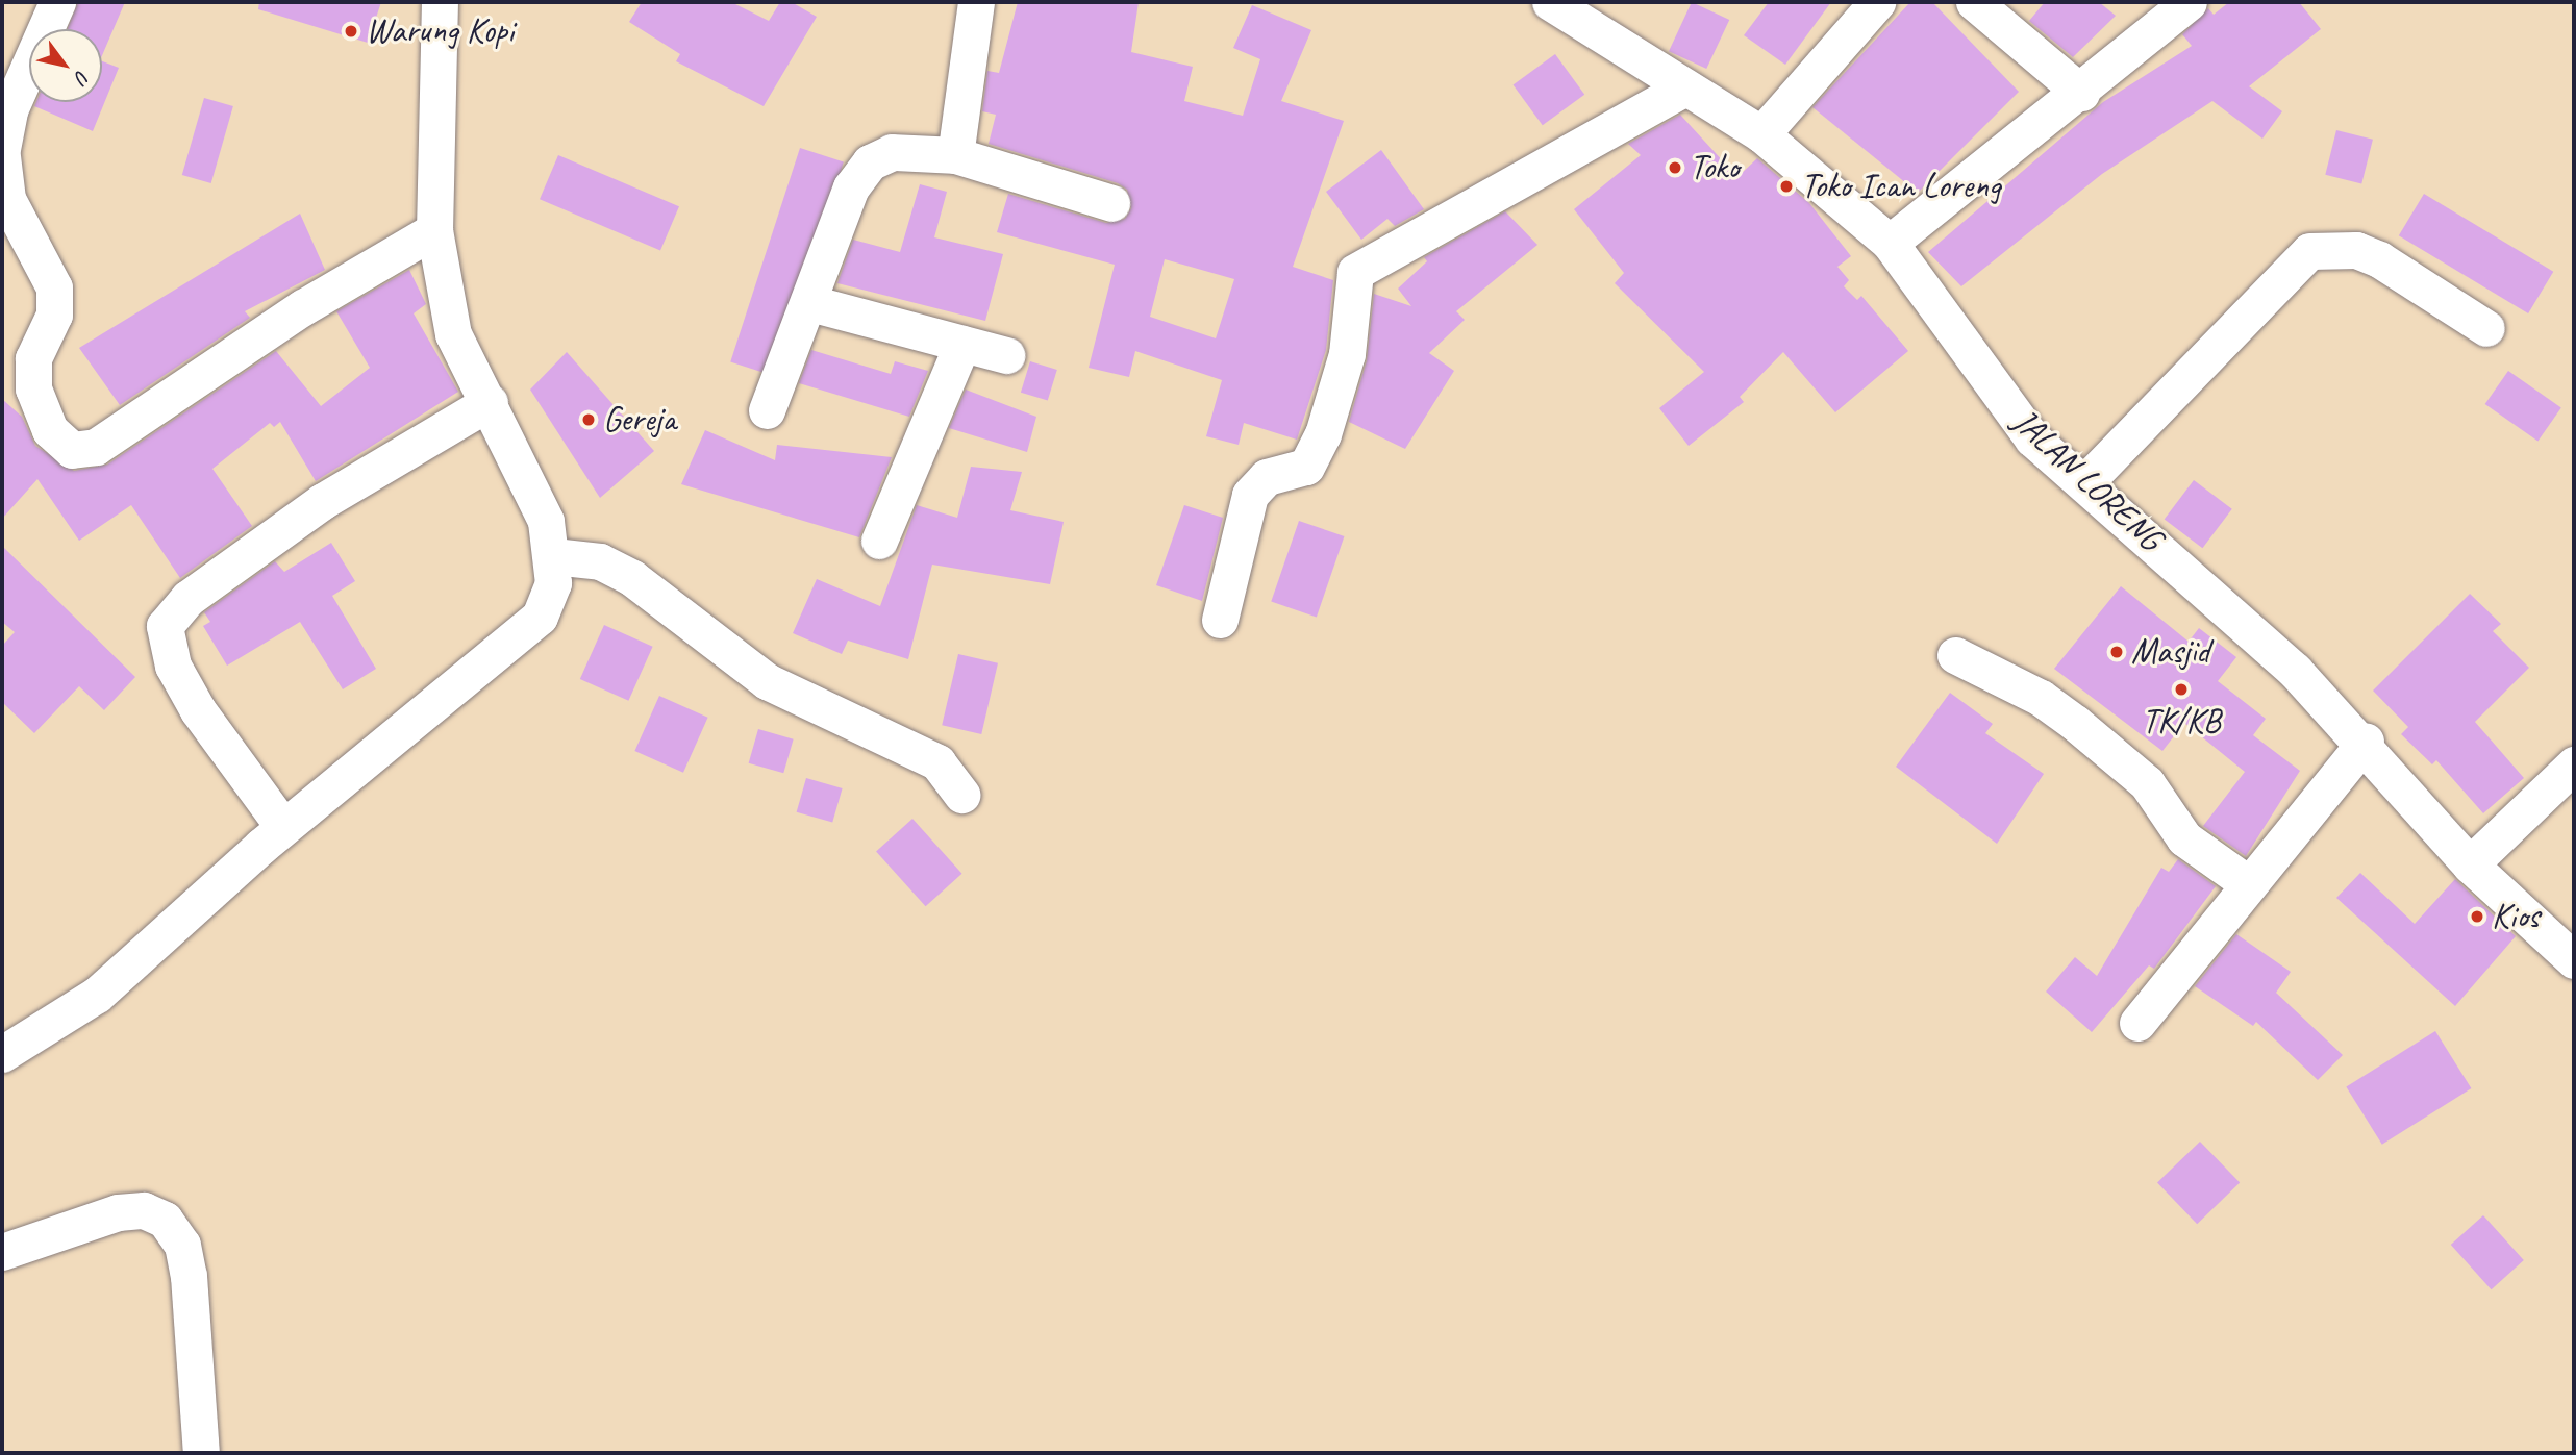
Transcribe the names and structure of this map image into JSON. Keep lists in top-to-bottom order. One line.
{"streets":{"street":["JALAN LORENG"]},"places":["Warung Kopi","Toko","Toko Ican Loreng","Gereja","Masjid","TK/KB","Kios"],"north":"bottom right"}
